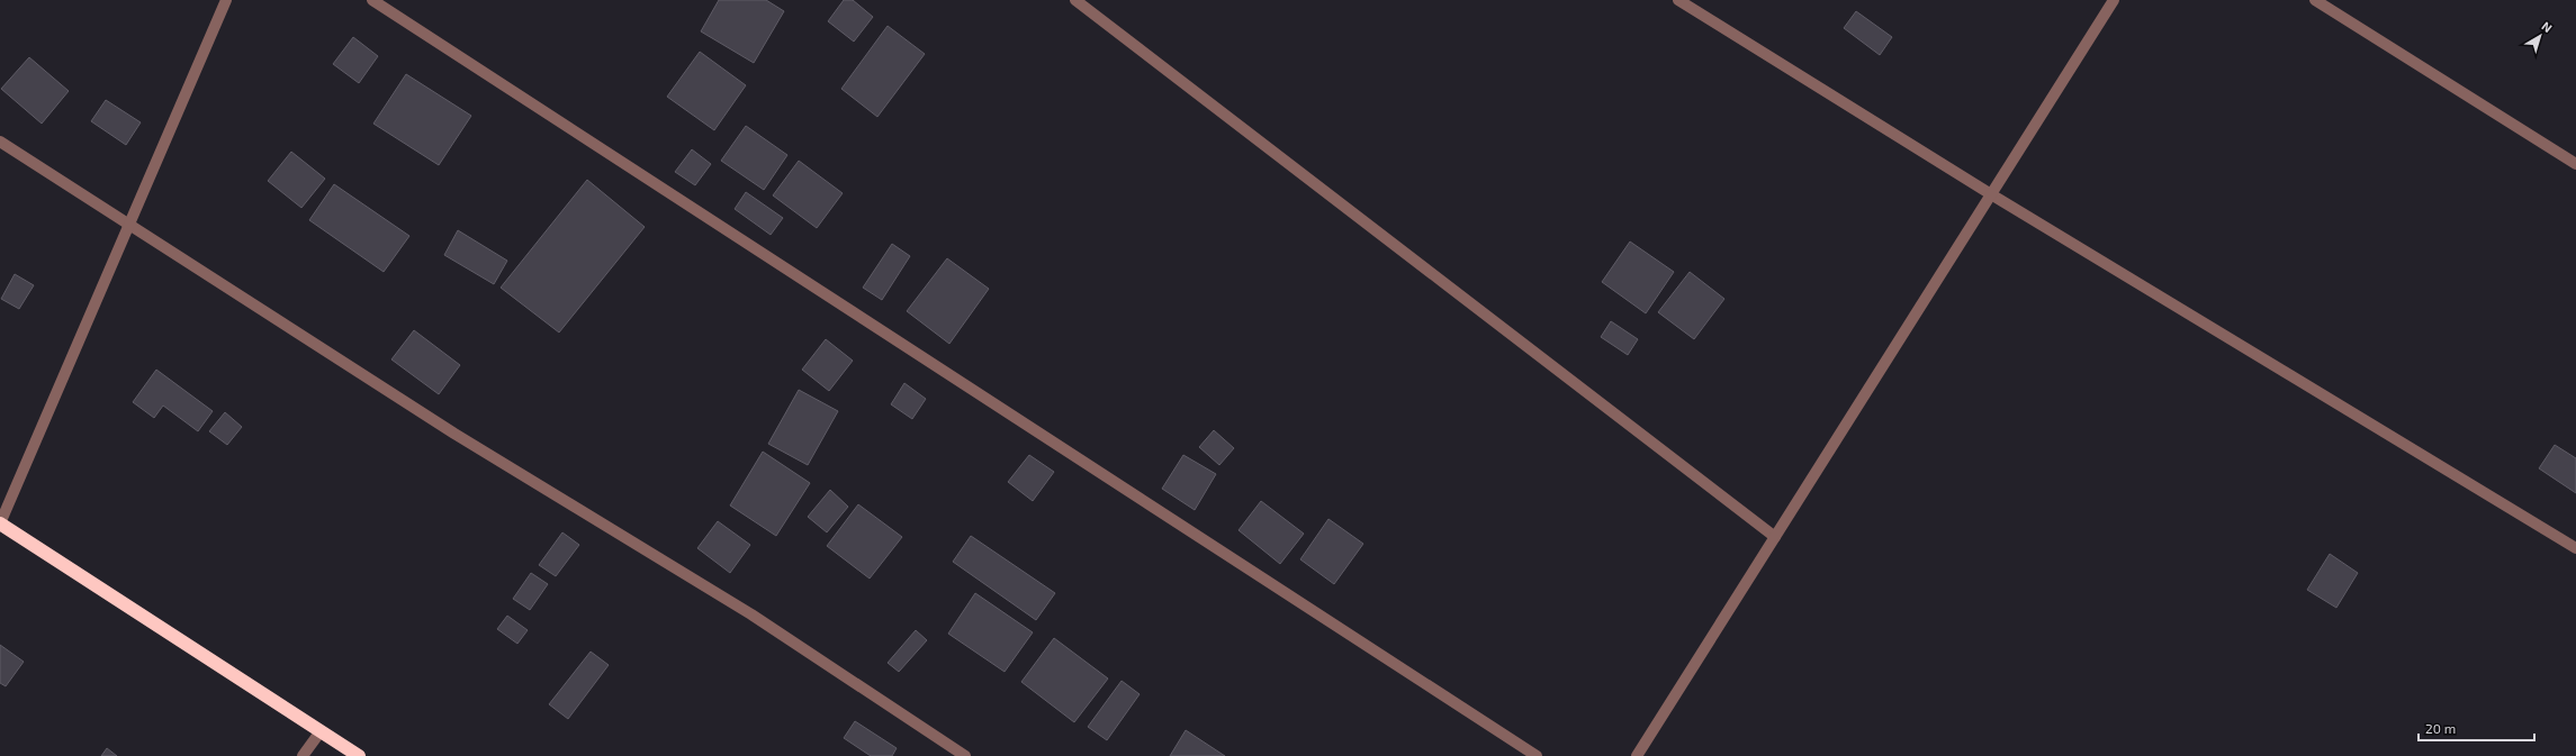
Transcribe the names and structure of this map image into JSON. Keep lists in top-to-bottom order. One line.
{"scale_bar":"20 m","north":"top right"}
